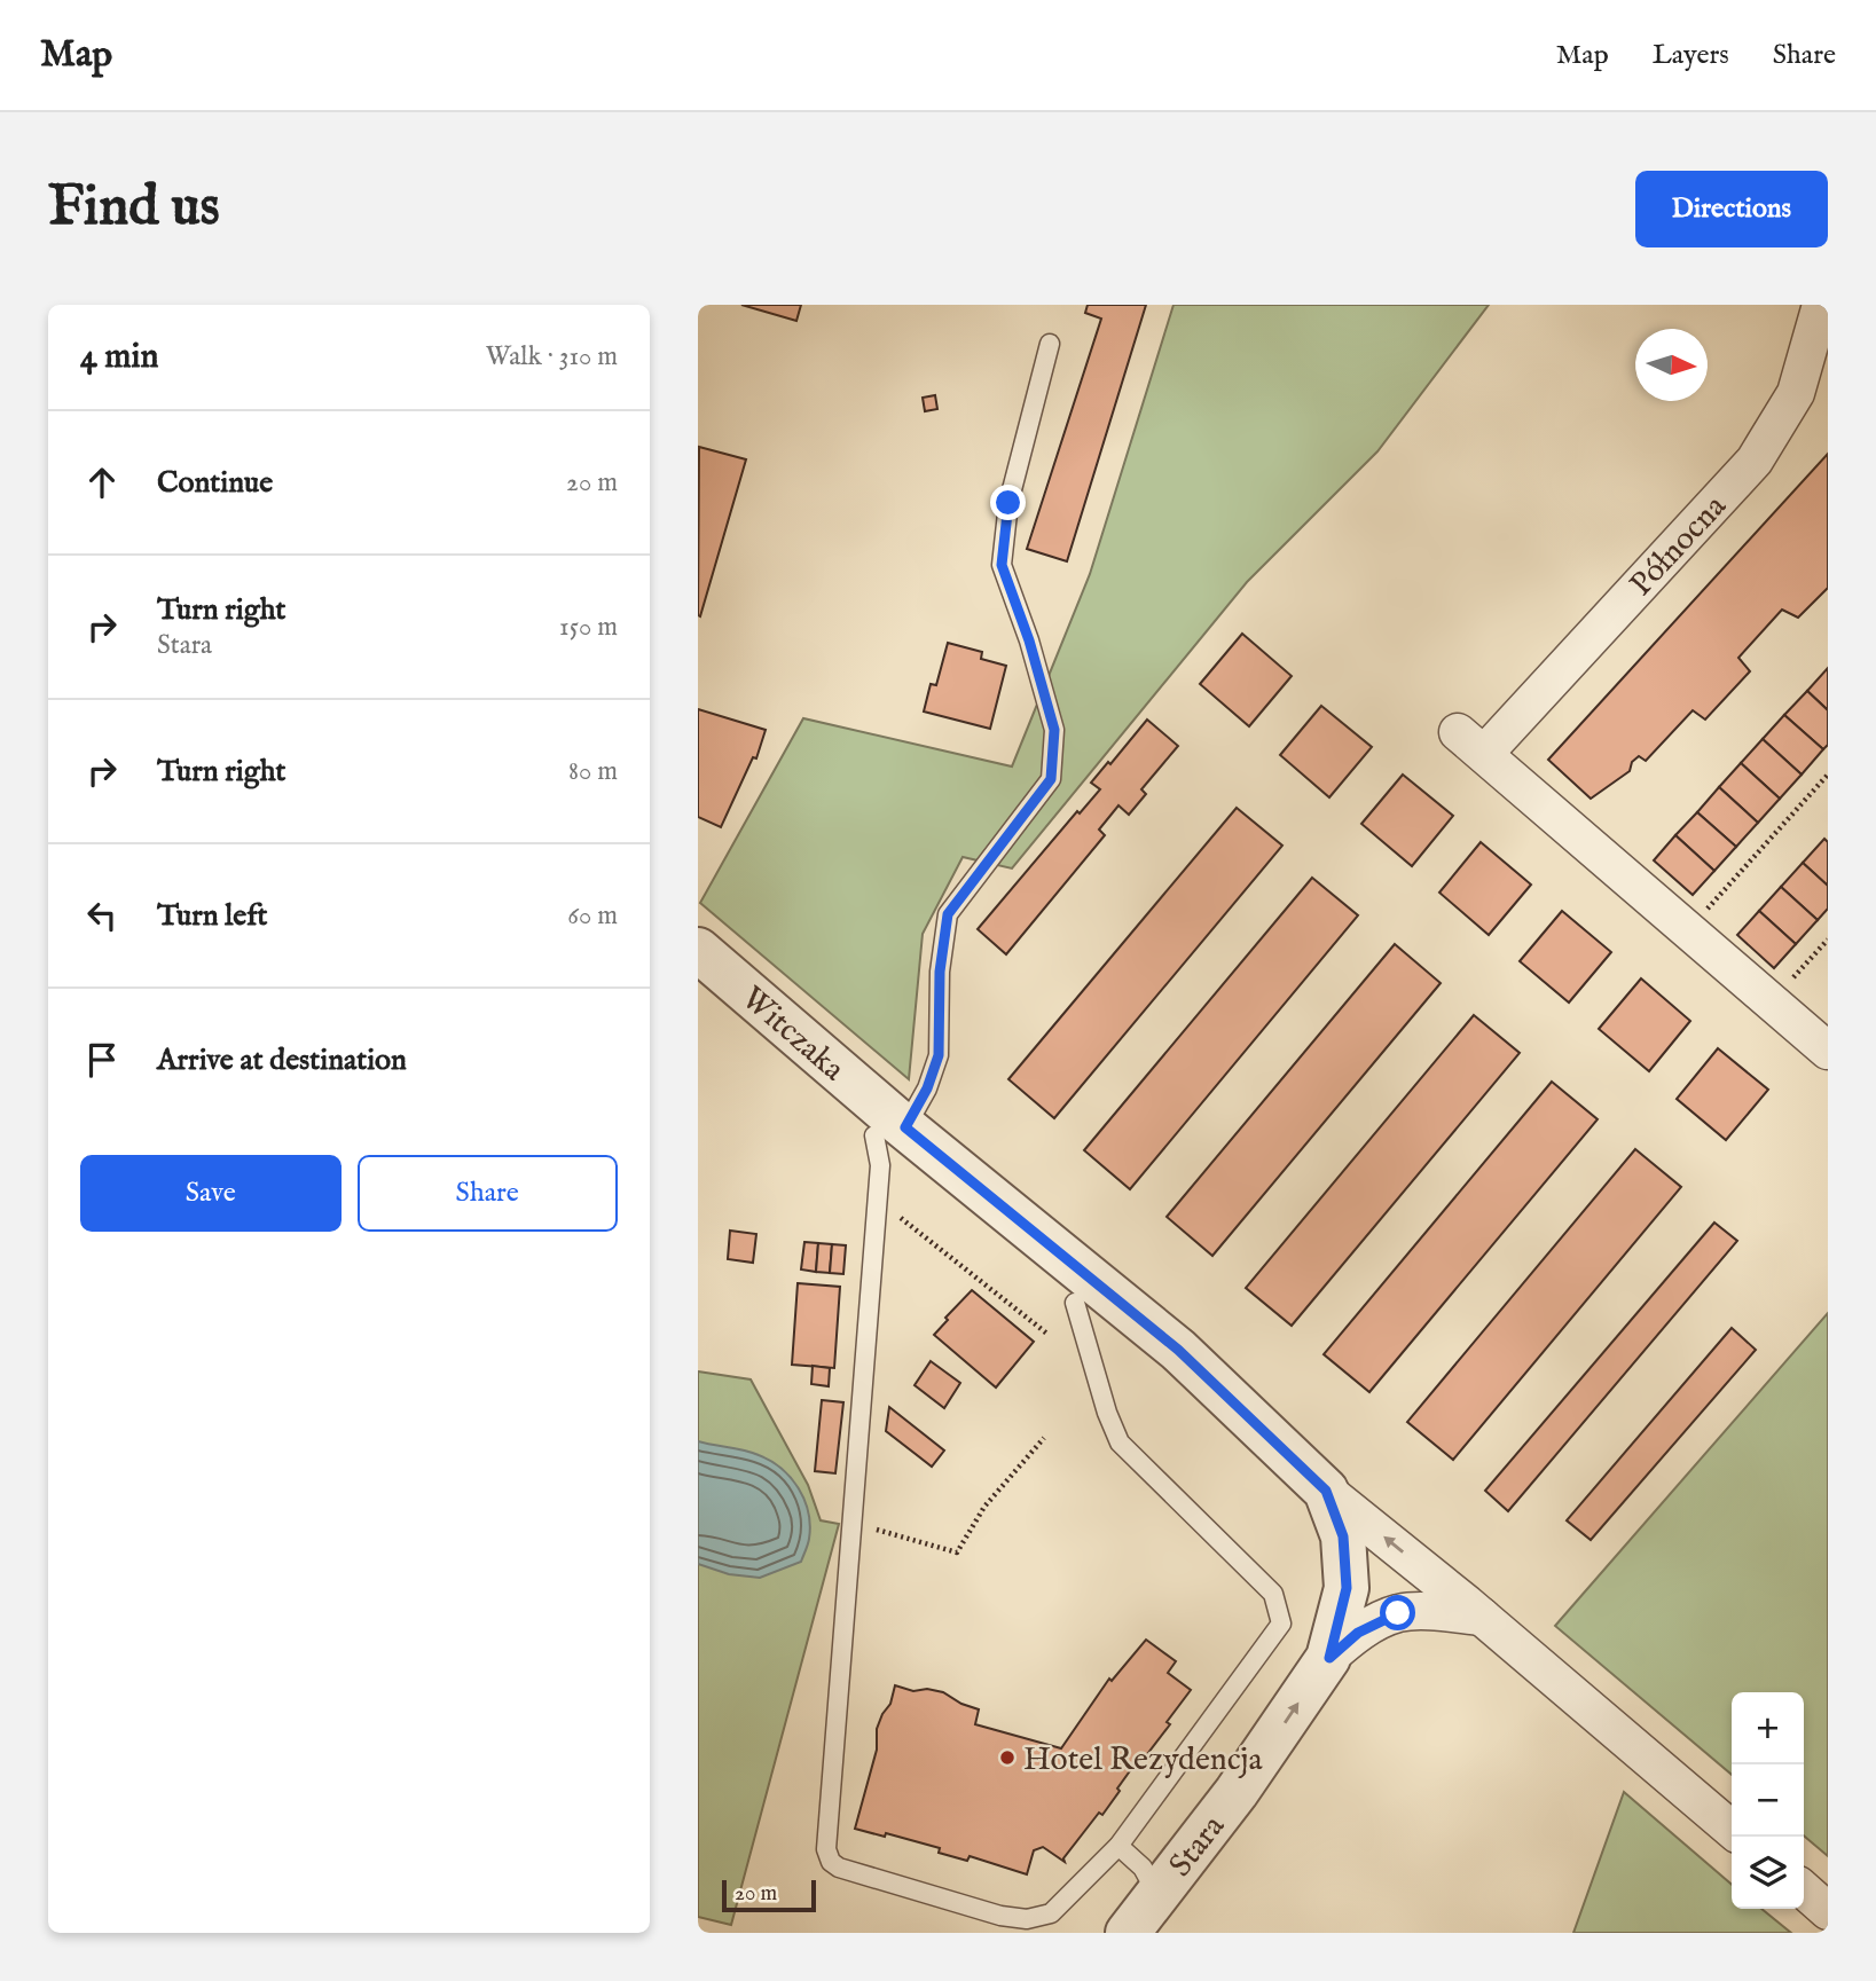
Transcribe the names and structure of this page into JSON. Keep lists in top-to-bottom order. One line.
{"streets":{"street":["Północna","Witczaka","Stara"]},"crossings":[["Witczaka","Stara"]],"places":["Hotel Rezydencja"],"scale_bar":"20 m","north":"right","page":{"header":"Map","nav":["Map","Layers","Share"],"buttons":["Directions",["Save","Share"]],"title":"Find us","heading":["4 min","Walk · 310 m"],"list":[["Continue","20 m"],["Turn right","Stara","150 m"],["Turn right","80 m"],["Turn left","60 m"],"Arrive at destination"],"map_buttons":["+","−"],"scale":"20 m"}}
